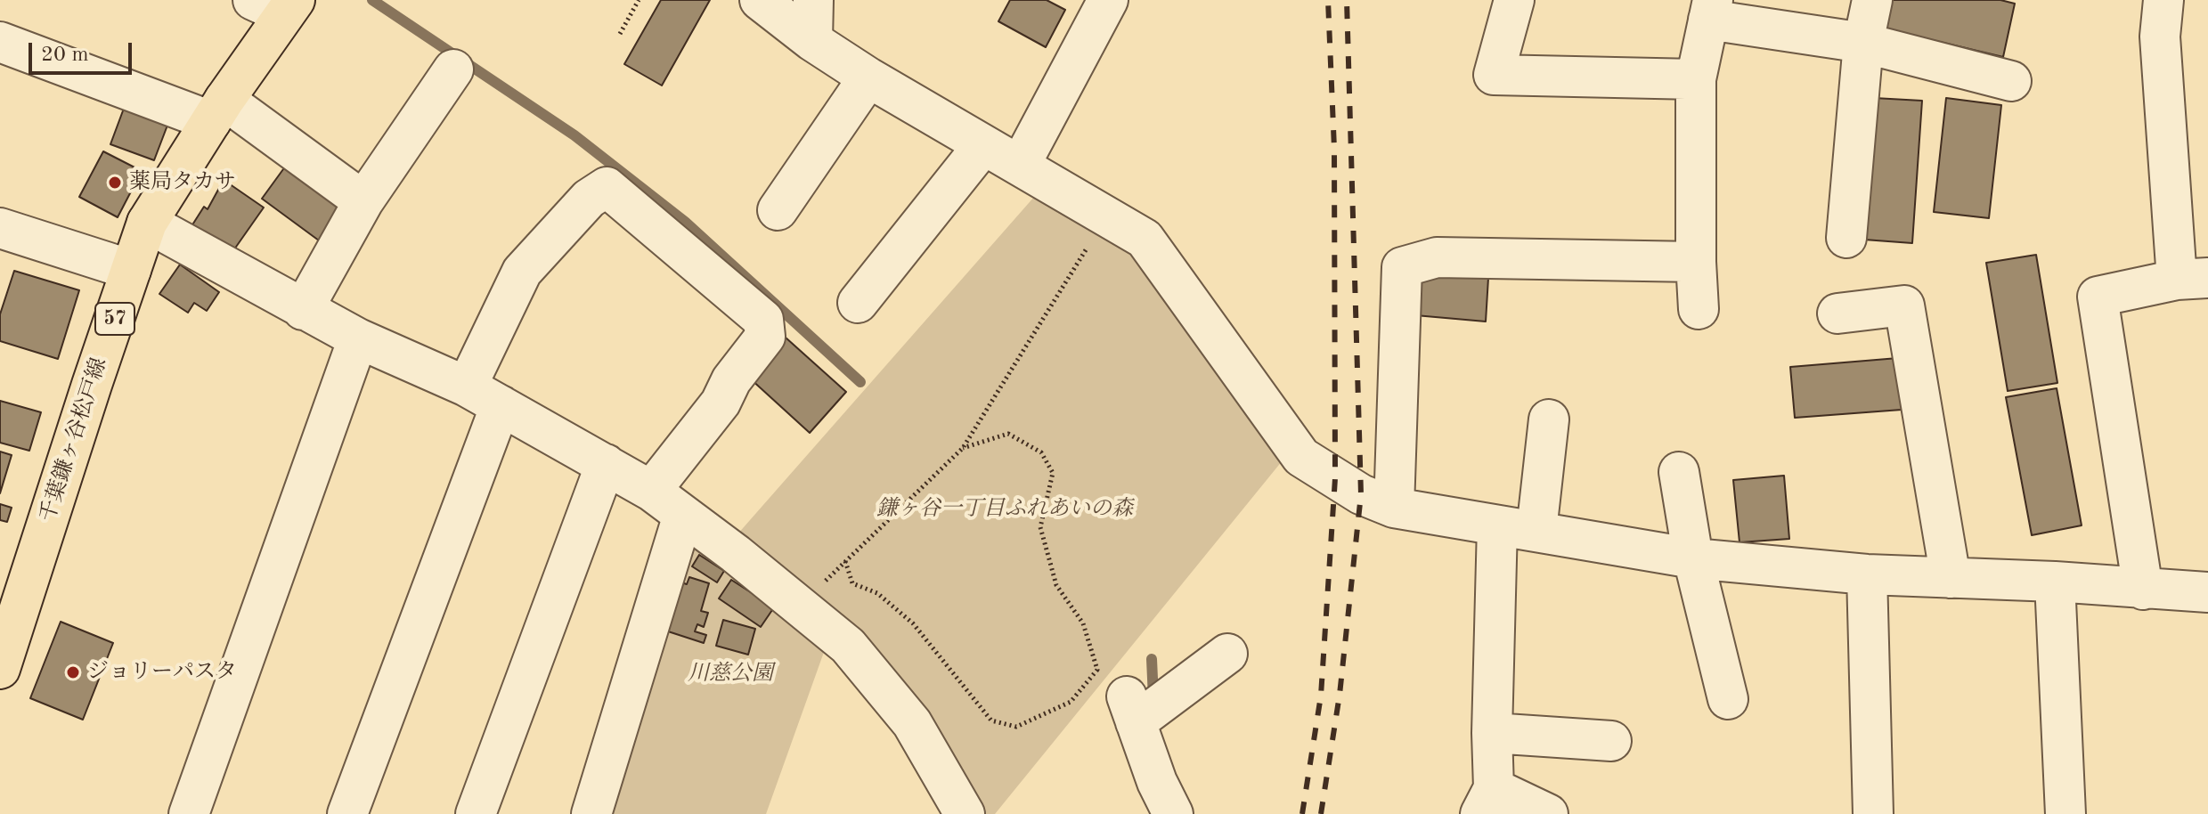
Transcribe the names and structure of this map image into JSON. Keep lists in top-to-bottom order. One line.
{"streets":{"main road":["57","千葉鎌ヶ谷松戸線"]},"parks":["鎌ヶ谷一丁目ふれあいの森","川慈公園"],"places":["薬局タカサ","ジョリーパスタ"],"scale_bar":"20 m"}
